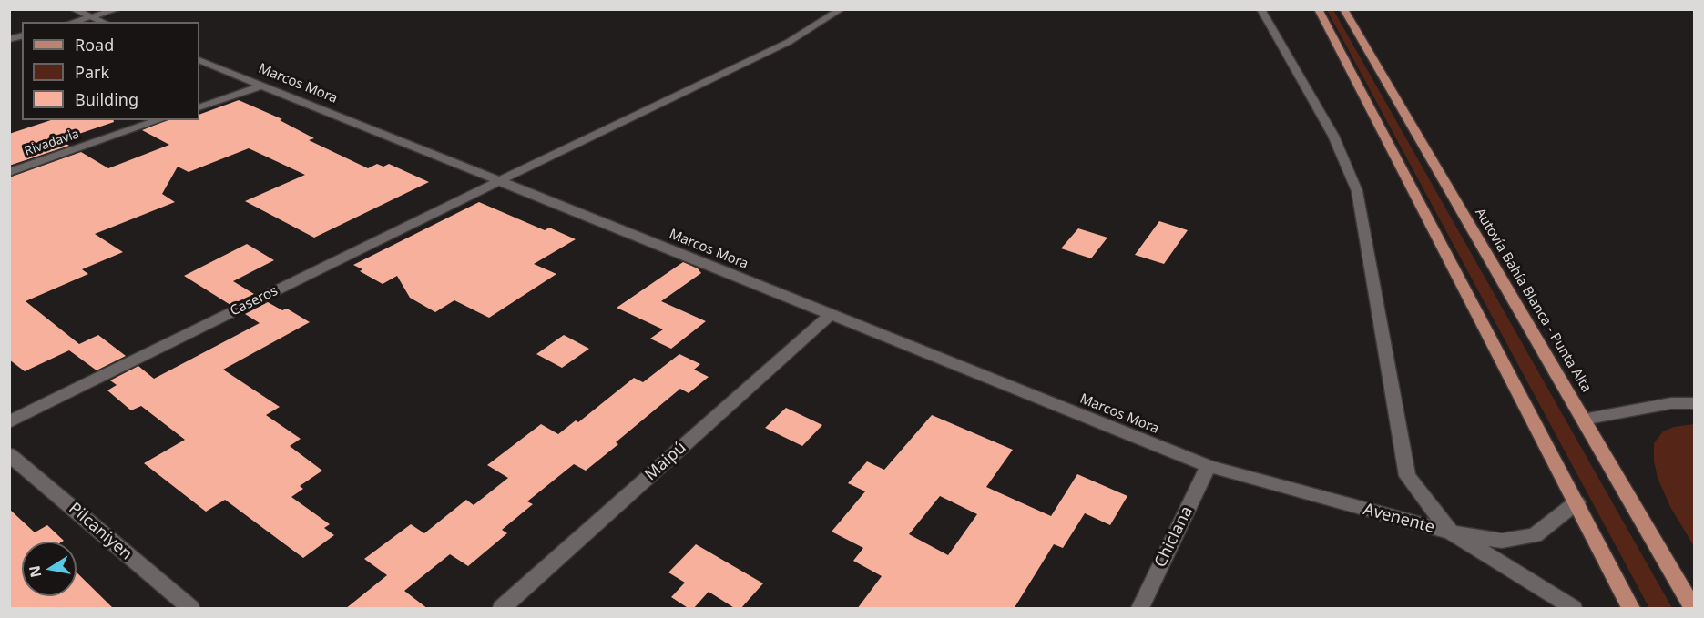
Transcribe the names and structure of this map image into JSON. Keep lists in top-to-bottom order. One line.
{"streets":{"main road":["Autovía Bahía Blanca - Punta Alta"],"street":["Marcos Mora","Rivadavia","Caseros","Maipú","Avenente","Pilcaniyen","Chiclana"]},"crossings":[["Marcos Mora","Caseros"],["Marcos Mora","Maipú"],["Marcos Mora","Avenente"],["Marcos Mora","Chiclana"],["Avenente","Chiclana"]],"legend":["Road","Park","Building"],"north":"left"}
